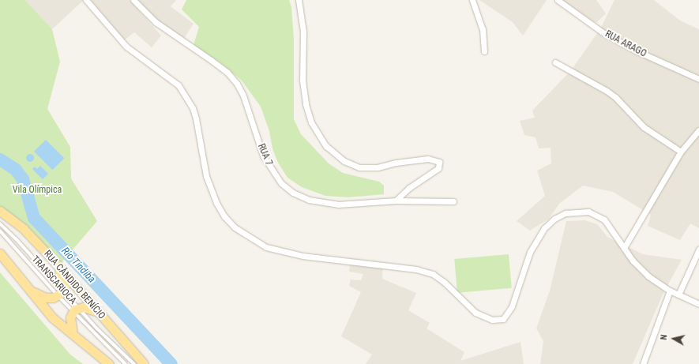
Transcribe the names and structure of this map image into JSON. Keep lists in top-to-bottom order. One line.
{"streets":{"main road":["RUA CÂNDIDO BENÍCIO"],"street":["RUA ARAGO","RUA 7"],"lane":["TRANSCARIOCA"]},"water":["Rio Tindiba"],"parks":["Vila Olímpica"],"north":"left"}
